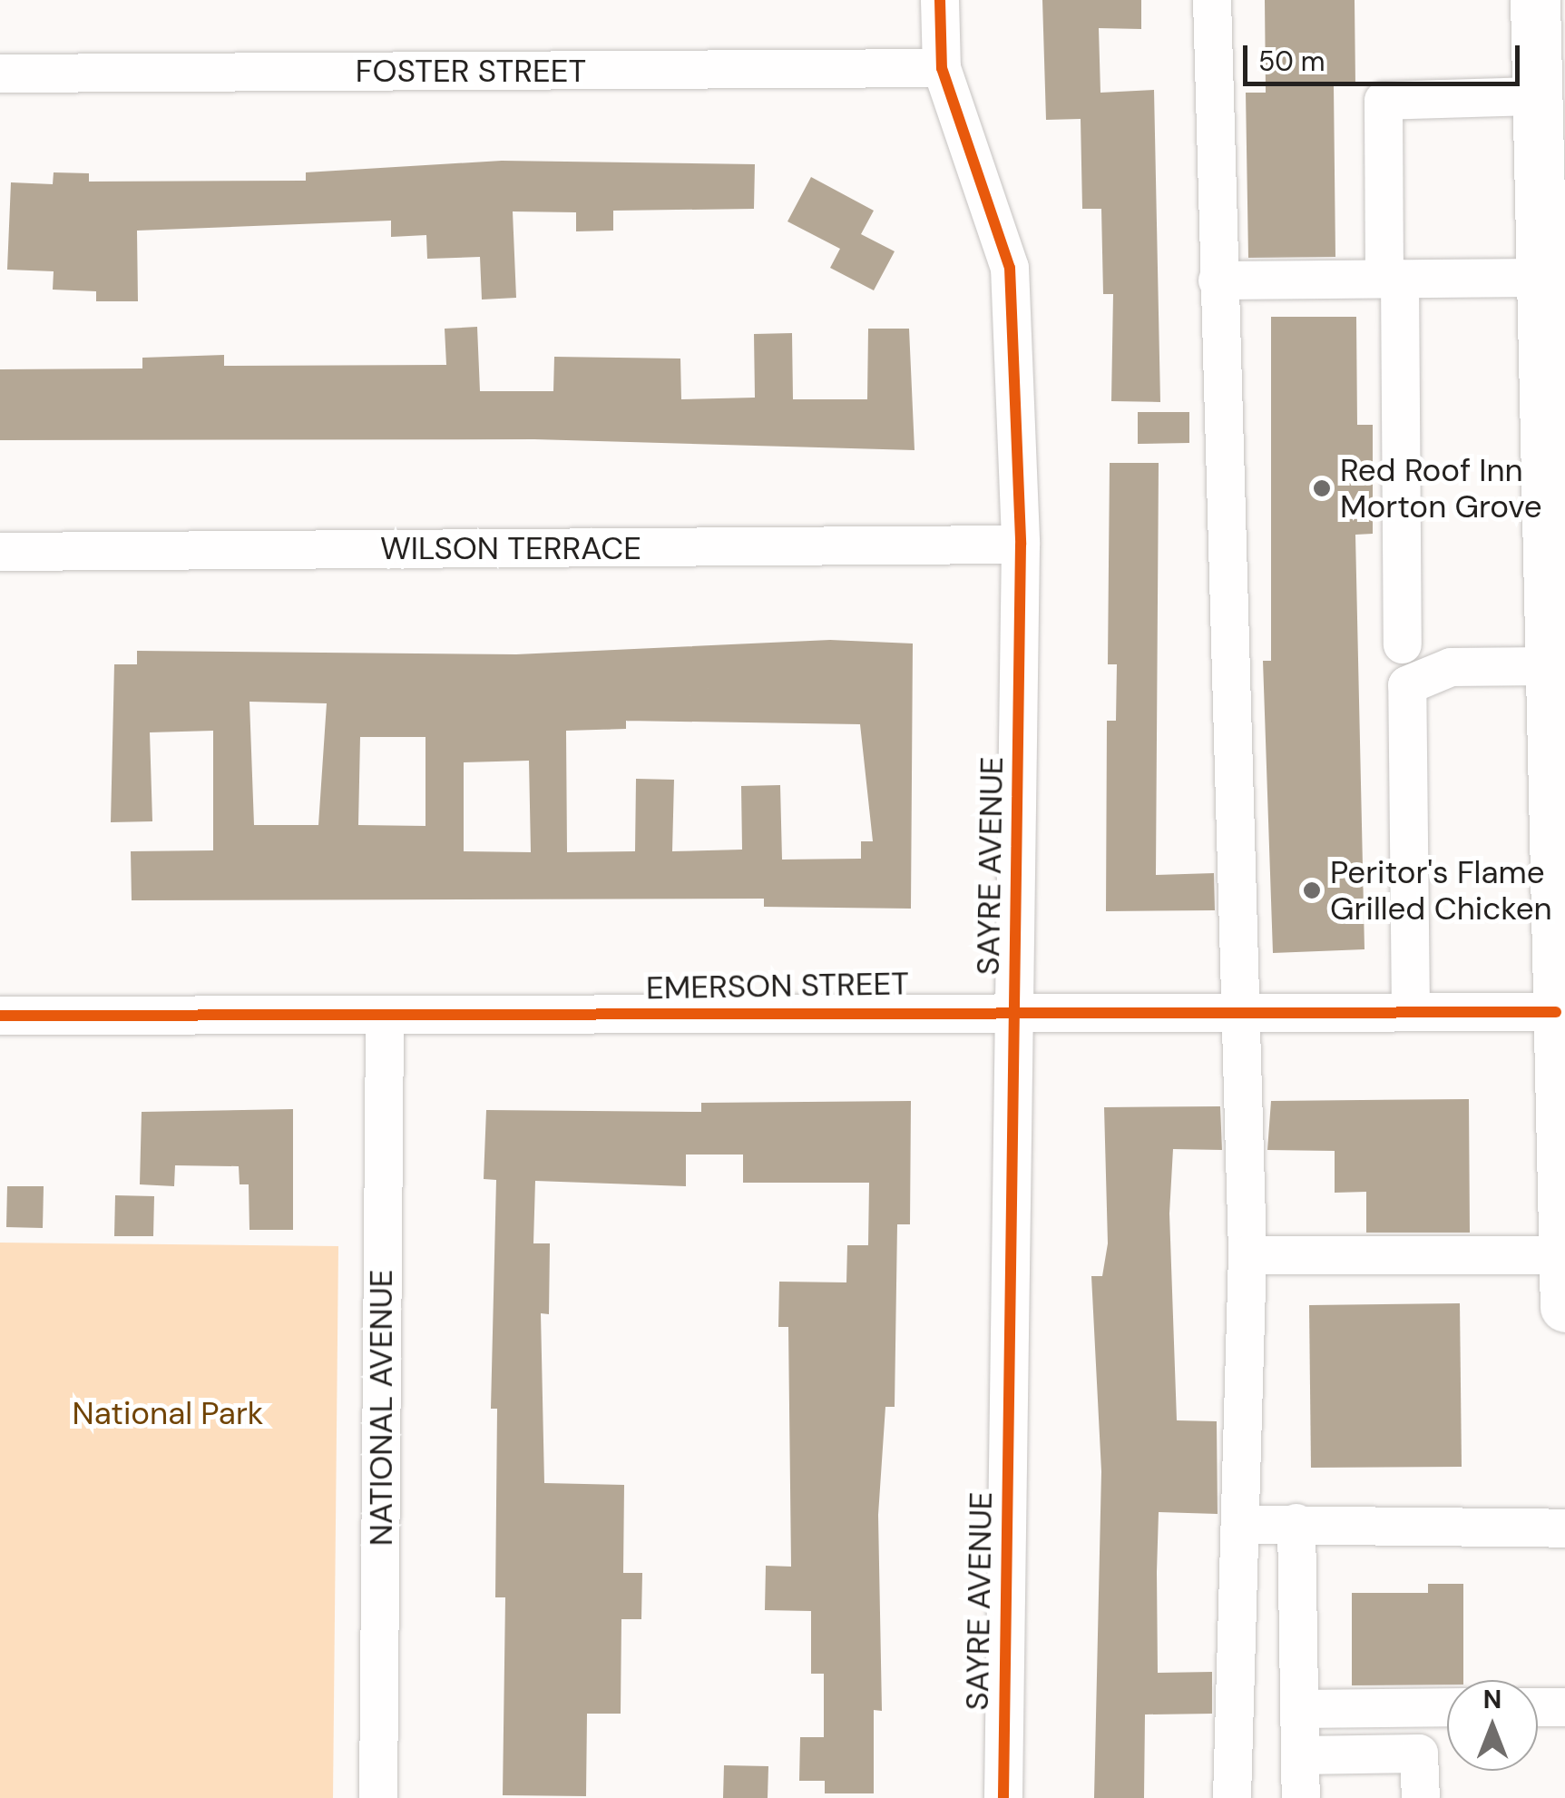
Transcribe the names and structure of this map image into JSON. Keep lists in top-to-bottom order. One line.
{"streets":{"street":["FOSTER STREET","WILSON TERRACE","SAYRE AVENUE","EMERSON STREET","NATIONAL AVENUE"]},"crossings":[["FOSTER STREET","SAYRE AVENUE"],["WILSON TERRACE","SAYRE AVENUE"],["SAYRE AVENUE","EMERSON STREET"],["EMERSON STREET","NATIONAL AVENUE"]],"parks":["National Park"],"places":["Red Roof Inn Morton Grove","Peritor's Flame Grilled Chicken"],"scale_bar":"50 m","north":"top"}
